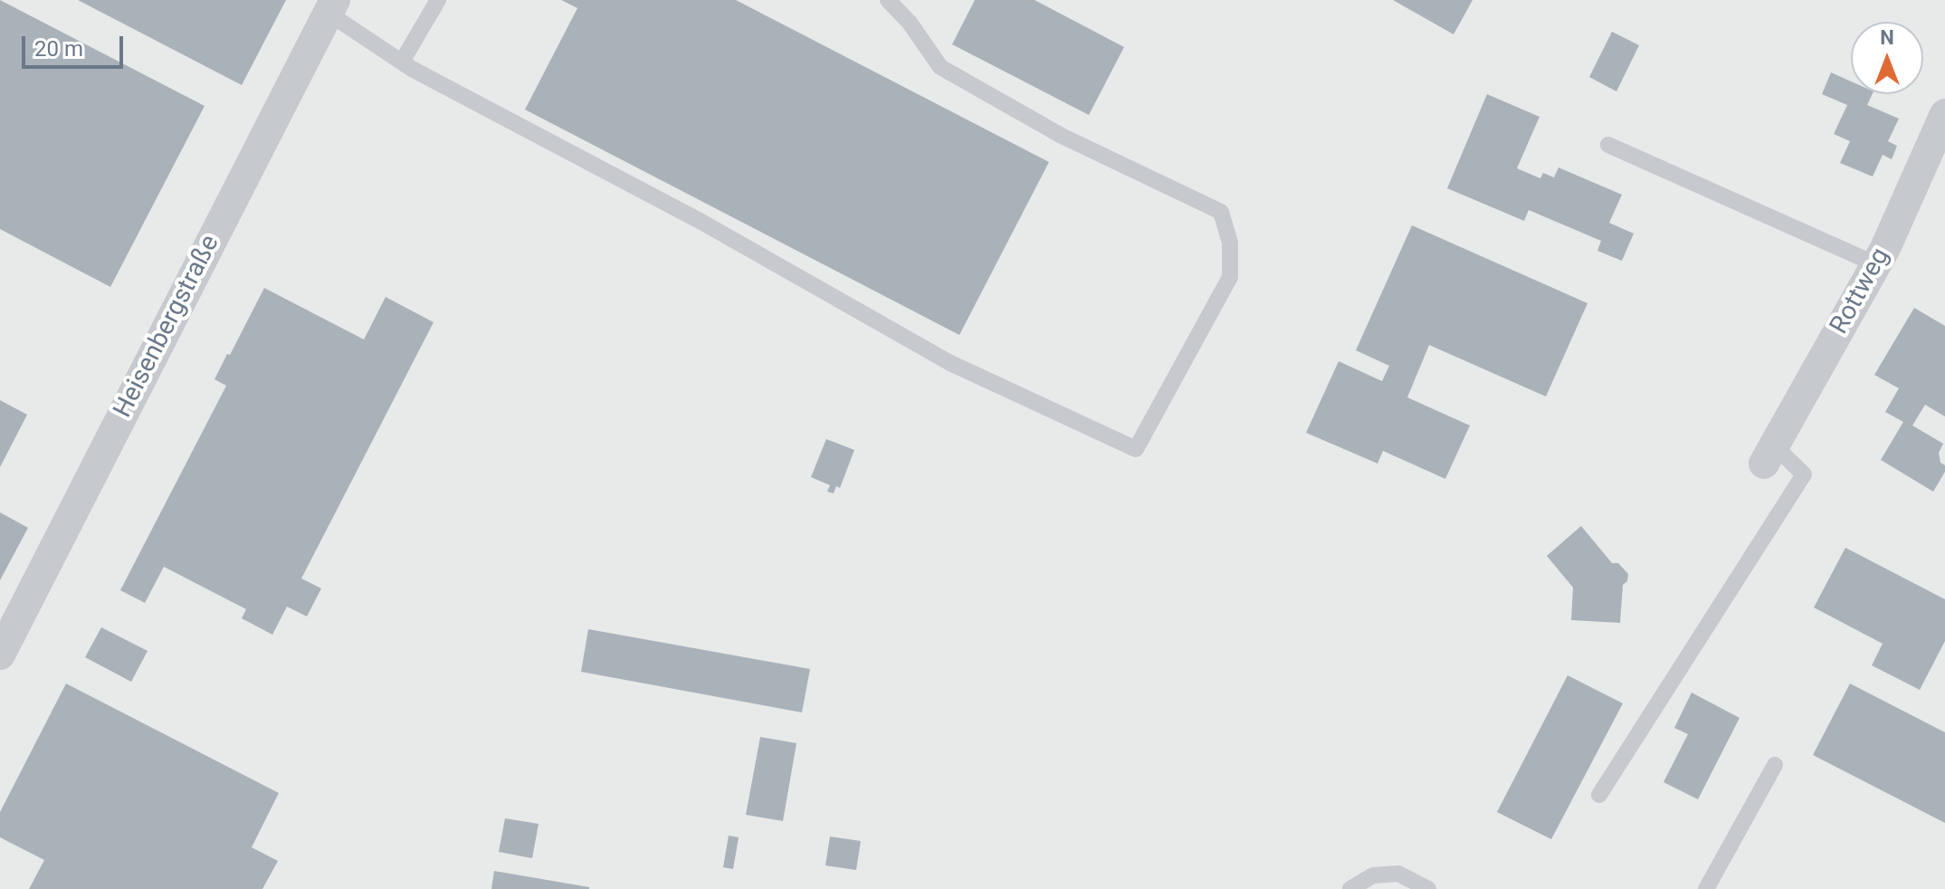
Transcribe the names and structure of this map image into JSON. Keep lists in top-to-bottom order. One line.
{"streets":{"street":["Rottweg","Heisenbergstraße"]},"scale_bar":"20 m","north":"top"}
